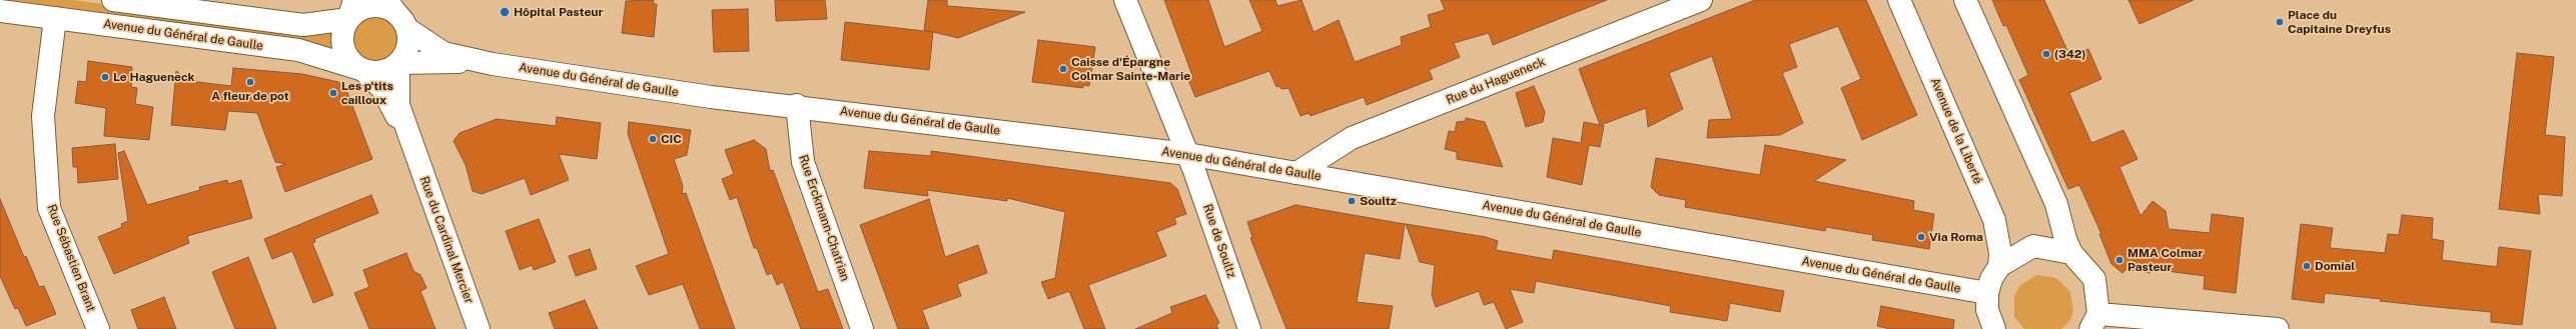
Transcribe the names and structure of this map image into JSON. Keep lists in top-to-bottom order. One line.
{"streets":{"main road":["Avenue du Général de Gaulle","Rue du Hagueneck","Avenue de la Liberté","Rue Erckmann-Chatrian","Rue du Cardinal Mercier","Rue de Soultz","Rue Sébastien Brant"]},"crossings":[["Avenue du Général de Gaulle","Rue du Hagueneck"],["Avenue du Général de Gaulle","Rue Erckmann-Chatrian"],["Avenue du Général de Gaulle","Rue du Cardinal Mercier"],["Avenue du Général de Gaulle","Rue de Soultz"],["Avenue du Général de Gaulle","Rue Sébastien Brant"]],"places":["Hôpital Pasteur","Place du Capitaine Dreyfus","(342)","Caisse d'Épargne Colmar Sainte-Marie","Le Hagueneck","A fleur de pot","Les p'tits cailloux","CIC","Soultz","Via Roma","MMA Colmar Pasteur","Domial"]}
